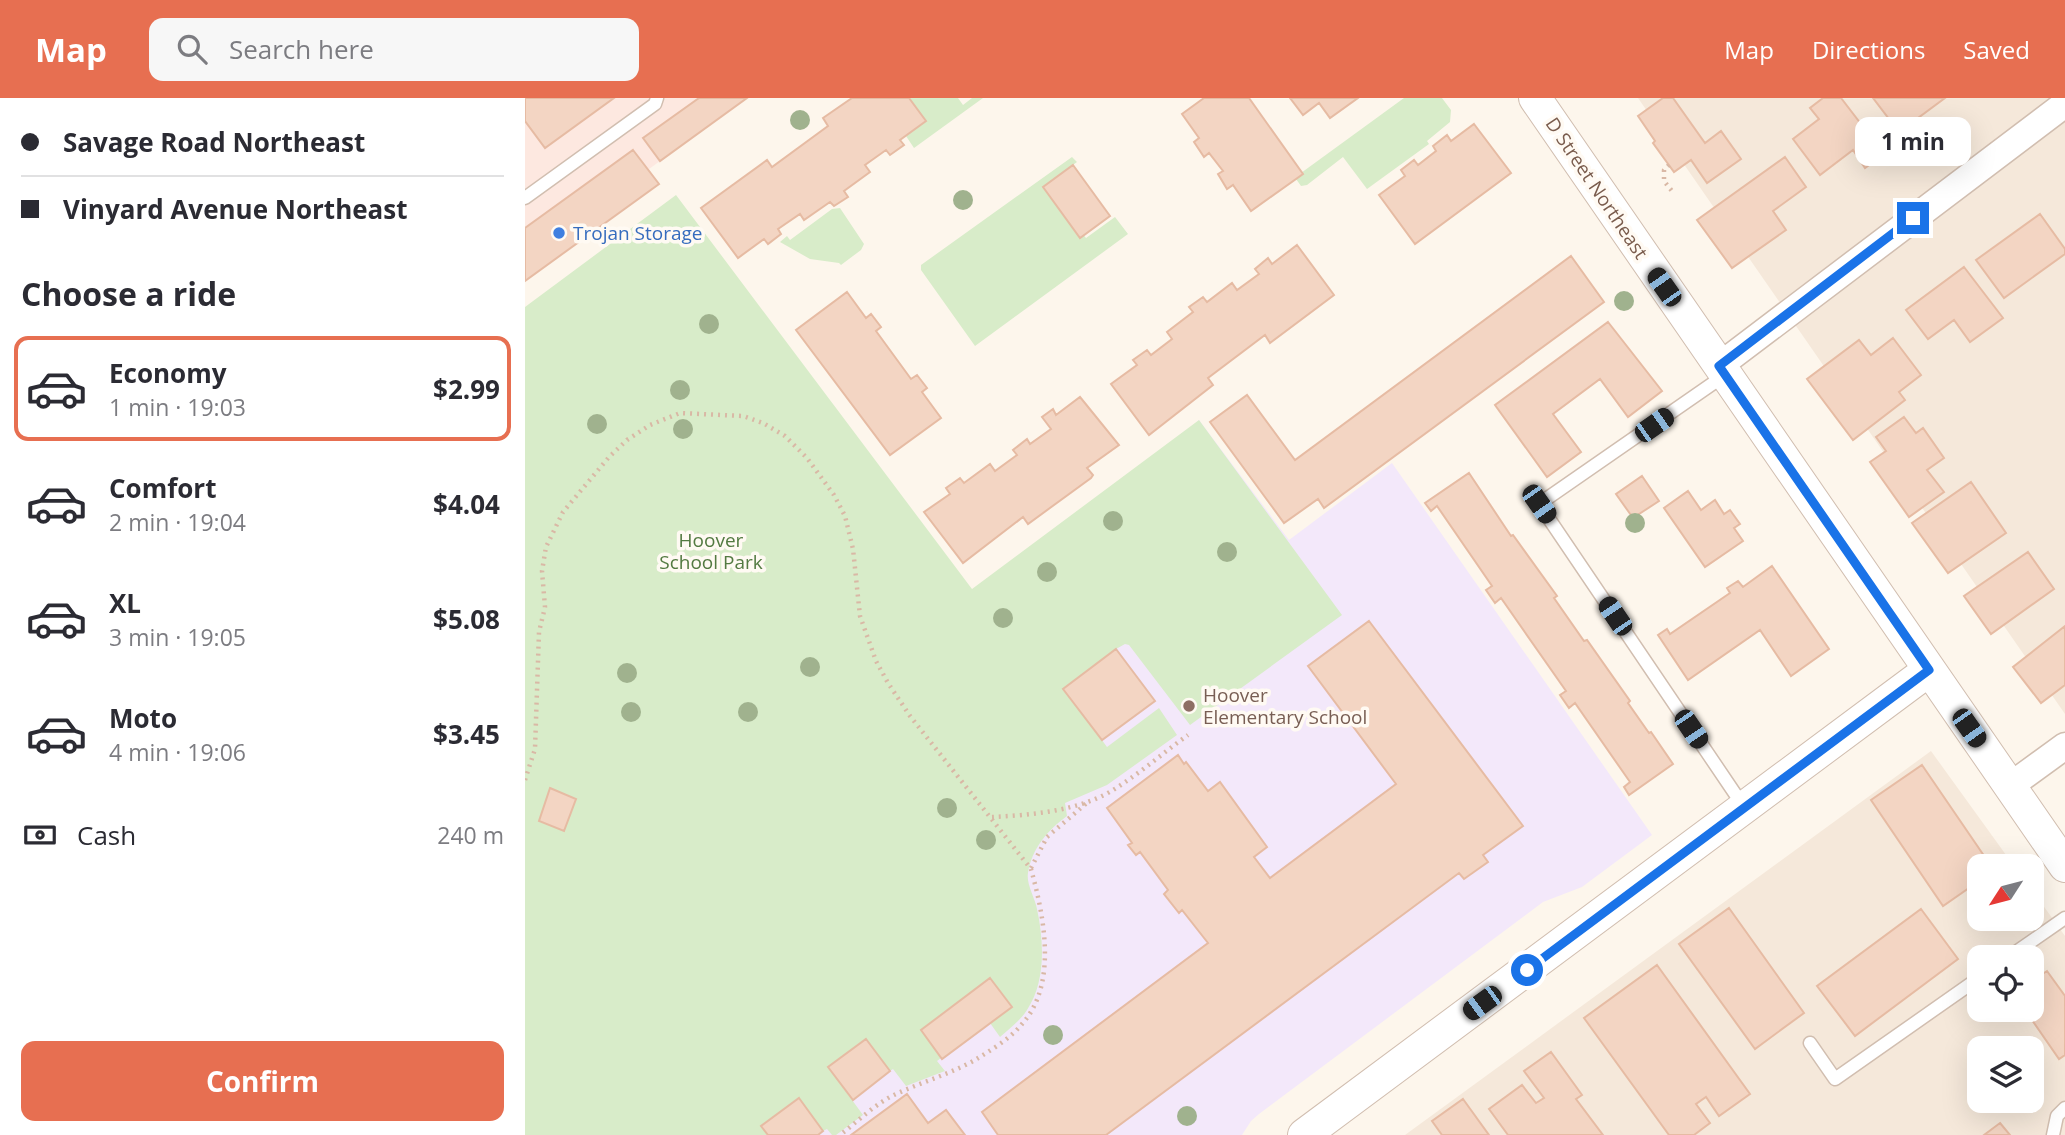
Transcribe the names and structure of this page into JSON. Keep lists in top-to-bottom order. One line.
{"streets":{"street":["D Street Northeast"]},"parks":["Hoover School Park"],"places":["Trojan Storage","Hoover Elementary School"],"north":"bottom left","page":{"header":"Map","search":"Search here","nav":["Map","Directions","Saved"],"banner":["Savage Road Northeast","Vinyard Avenue Northeast"],"bubble":"1 min","heading":"Choose a ride","list":[{"name":"Economy","note":"1 min · 19:03","value":"$2.99"},{"name":"Comfort","note":"2 min · 19:04","value":"$4.04"},{"name":"XL","note":"3 min · 19:05","value":"$5.08"},{"name":"Moto","note":"4 min · 19:06","value":"$3.45"}],"pay":["Cash","240 m"],"buttons":"Confirm"}}
